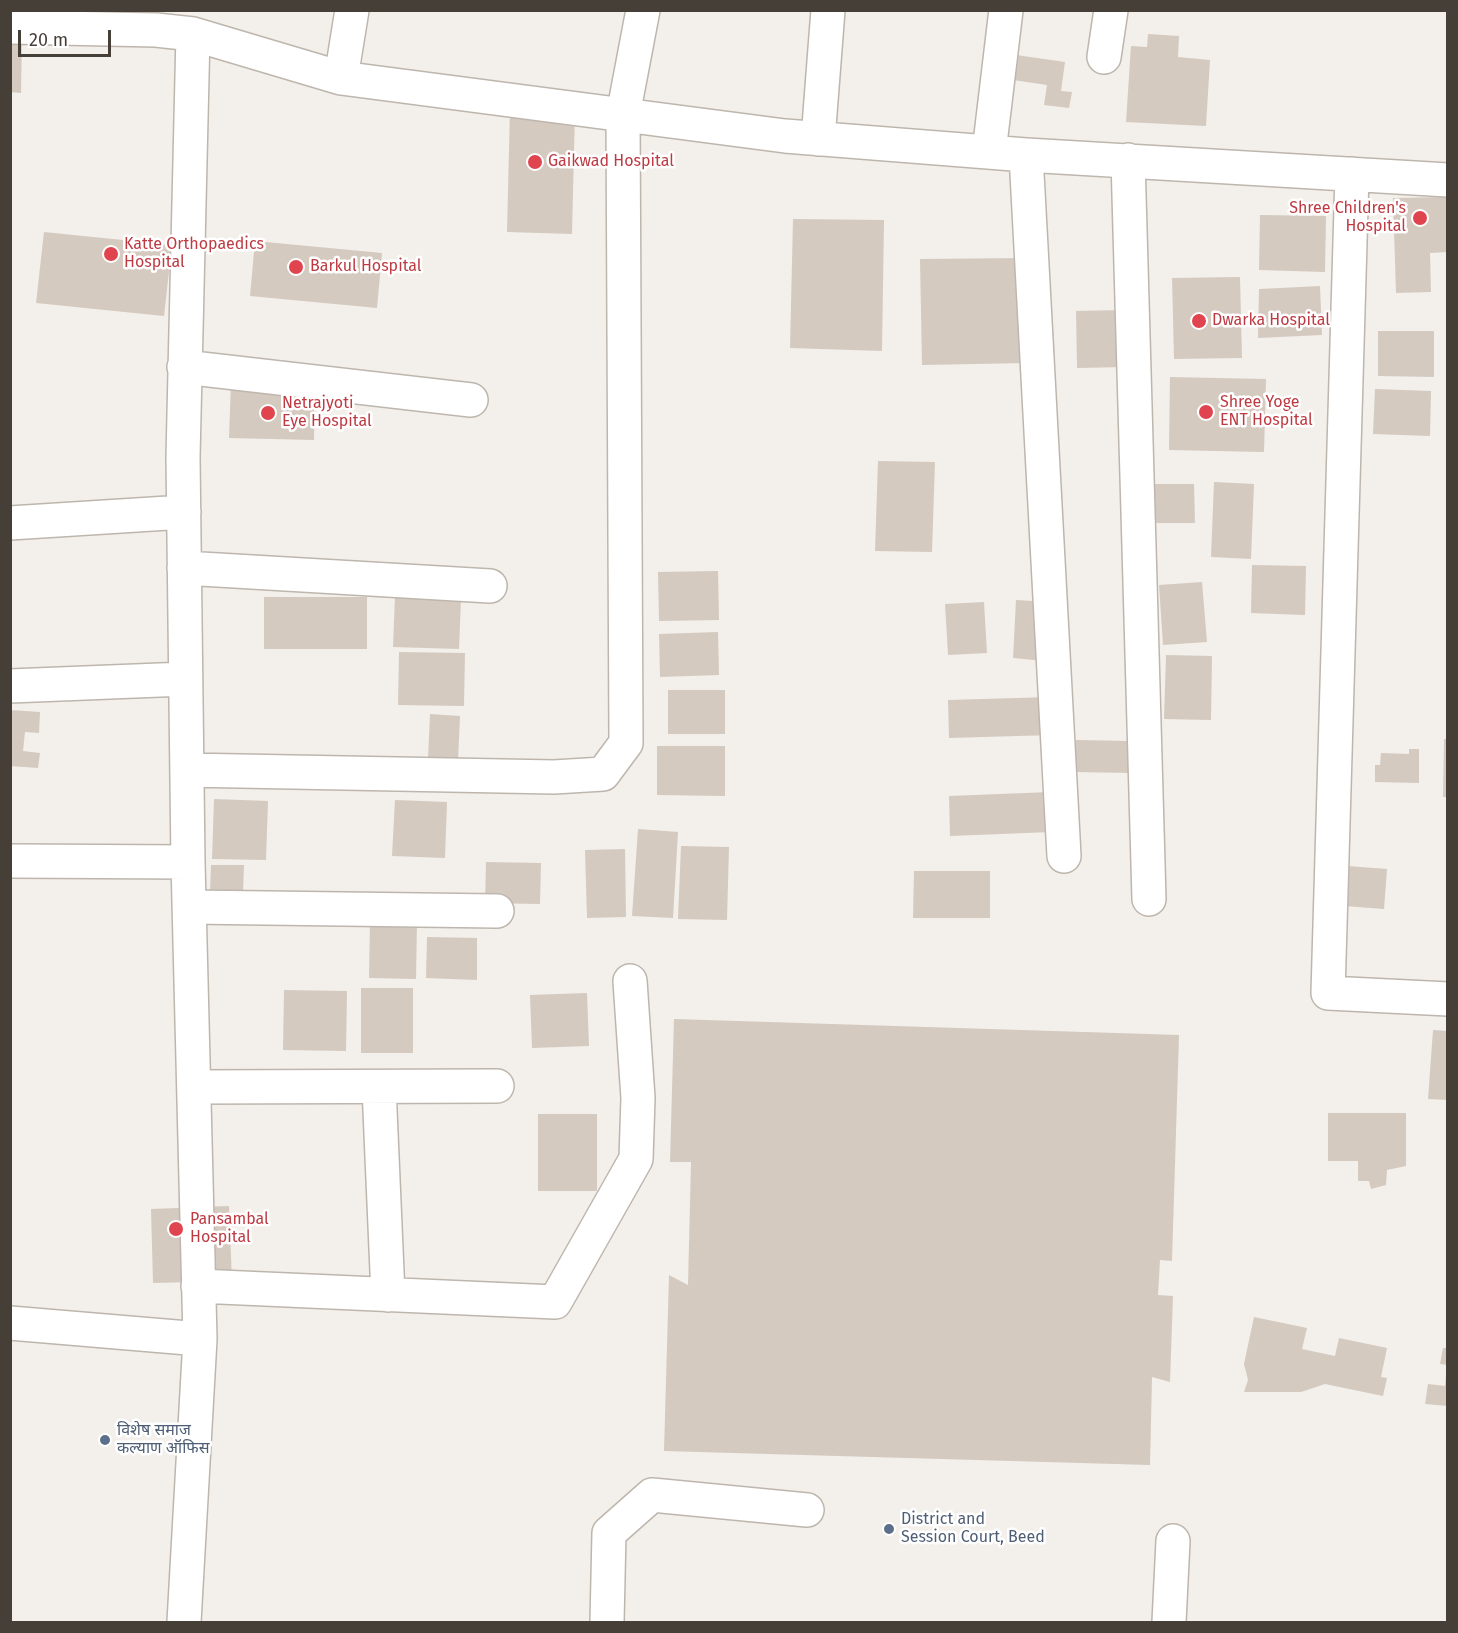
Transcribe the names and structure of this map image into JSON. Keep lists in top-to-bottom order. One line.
{"places":["Gaikwad Hospital","Shree Children's Hospital","Katte Orthopaedics Hospital","Barkul Hospital","Dwarka Hospital","Shree Yoge ENT Hospital","Netrajyoti Eye Hospital","Pansambal Hospital","विशेष समाज कल्याण ऑफिस","District and Session Court, Beed"],"scale_bar":"20 m"}
